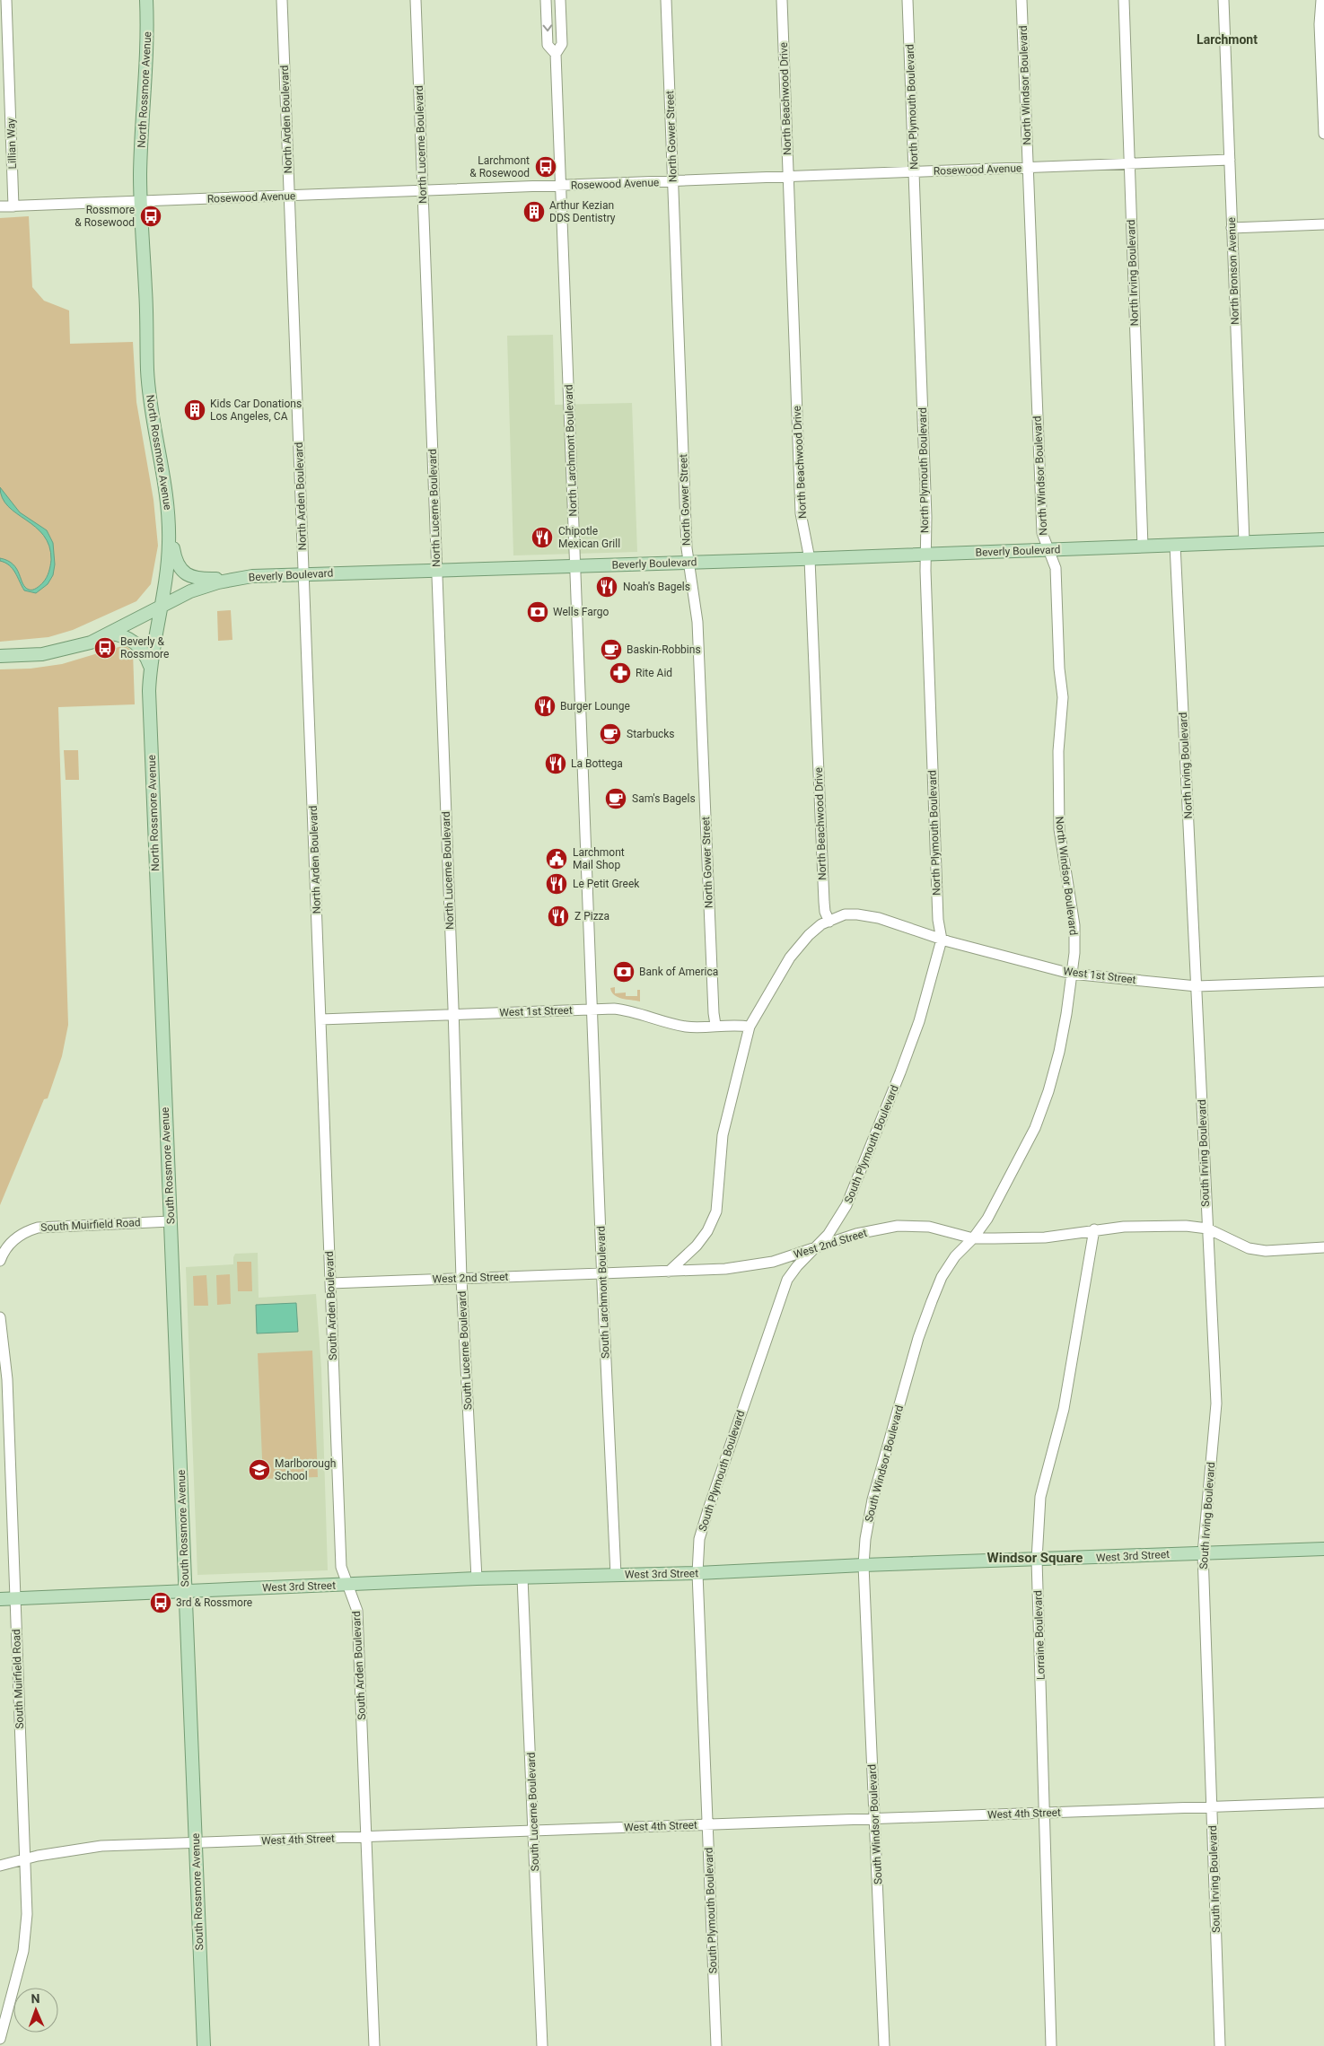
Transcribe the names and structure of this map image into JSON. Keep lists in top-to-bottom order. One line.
{"streets":{"main road":["North Rossmore Avenue","Beverly Boulevard","South Rossmore Avenue","West 3rd Street"],"street":["North Windsor Boulevard","North Beachwood Drive","North Plymouth Boulevard","North Arden Boulevard","North Gower Street","Lillian Way","North Lucerne Boulevard","Rosewood Avenue","North Bronson Avenue","North Irving Boulevard","North Larchmont Boulevard","West 1st Street","South Plymouth Boulevard","South Irving Boulevard","South Muirfield Road","West 2nd Street","South Larchmont Boulevard","South Arden Boulevard","South Lucerne Boulevard","South Windsor Boulevard","Lorraine Boulevard","West 4th Street"]},"crossings":[["North Windsor Boulevard","Rosewood Avenue"],["North Windsor Boulevard","Beverly Boulevard"],["North Windsor Boulevard","West 1st Street"],["North Windsor Boulevard","South Windsor Boulevard"],["North Rossmore Avenue","Rosewood Avenue"],["North Rossmore Avenue","Beverly Boulevard"],["North Rossmore Avenue","South Rossmore Avenue"],["North Beachwood Drive","Rosewood Avenue"],["North Beachwood Drive","Beverly Boulevard"],["North Beachwood Drive","West 1st Street"],["North Plymouth Boulevard","Rosewood Avenue"],["North Plymouth Boulevard","Beverly Boulevard"],["North Plymouth Boulevard","West 1st Street"],["North Plymouth Boulevard","South Plymouth Boulevard"],["North Arden Boulevard","Rosewood Avenue"],["North Arden Boulevard","Beverly Boulevard"],["North Arden Boulevard","West 1st Street"],["North Arden Boulevard","South Arden Boulevard"],["North Gower Street","Rosewood Avenue"],["North Gower Street","Beverly Boulevard"],["North Gower Street","West 1st Street"],["Lillian Way","Rosewood Avenue"],["North Lucerne Boulevard","Rosewood Avenue"],["North Lucerne Boulevard","Beverly Boulevard"],["North Lucerne Boulevard","West 1st Street"],["North Lucerne Boulevard","South Lucerne Boulevard"],["Rosewood Avenue","North Bronson Avenue"],["Rosewood Avenue","North Irving Boulevard"],["Rosewood Avenue","North Larchmont Boulevard"],["North Bronson Avenue","Beverly Boulevard"],["North Irving Boulevard","Beverly Boulevard"],["North Irving Boulevard","West 1st Street"],["North Irving Boulevard","South Irving Boulevard"],["North Larchmont Boulevard","Beverly Boulevard"],["North Larchmont Boulevard","West 1st Street"],["North Larchmont Boulevard","South Larchmont Boulevard"],["West 1st Street","South Plymouth Boulevard"],["West 1st Street","South Irving Boulevard"],["West 1st Street","West 2nd Street"],["West 1st Street","South Larchmont Boulevard"],["West 1st Street","South Arden Boulevard"],["West 1st Street","South Lucerne Boulevard"],["West 1st Street","South Windsor Boulevard"],["South Plymouth Boulevard","West 2nd Street"],["South Plymouth Boulevard","West 3rd Street"],["South Plymouth Boulevard","West 4th Street"],["South Irving Boulevard","West 2nd Street"],["South Irving Boulevard","West 3rd Street"],["South Irving Boulevard","West 4th Street"],["South Rossmore Avenue","South Muirfield Road"],["South Rossmore Avenue","West 3rd Street"],["South Rossmore Avenue","West 4th Street"],["South Muirfield Road","West 3rd Street"],["South Muirfield Road","West 4th Street"],["West 2nd Street","South Larchmont Boulevard"],["West 2nd Street","South Arden Boulevard"],["West 2nd Street","South Lucerne Boulevard"],["West 2nd Street","South Windsor Boulevard"],["West 2nd Street","Lorraine Boulevard"],["South Larchmont Boulevard","West 3rd Street"],["South Arden Boulevard","West 3rd Street"],["South Arden Boulevard","West 4th Street"],["South Lucerne Boulevard","West 3rd Street"],["South Lucerne Boulevard","West 4th Street"],["South Windsor Boulevard","West 3rd Street"],["South Windsor Boulevard","West 4th Street"],["West 3rd Street","Lorraine Boulevard"],["Lorraine Boulevard","West 4th Street"]],"districts":["Larchmont","Windsor Square"],"places":{"bus stop":["Larchmont & Rosewood","Rossmore & Rosewood","Beverly & Rossmore","3rd & Rossmore"],"building":["Arthur Kezian DDS Dentistry","Kids Car Donations Los Angeles, CA"],"restaurant":["Chipotle Mexican Grill","Noah's Bagels","Burger Lounge","La Bottega","Le Petit Greek","Z Pizza"],"bank":["Wells Fargo","Bank of America"],"cafe":["Baskin-Robbins","Starbucks","Sam's Bagels"],"pharmacy":["Rite Aid"],"public building":["Larchmont Mail Shop"],"school or university":["Marlborough School"]},"north":"top"}
